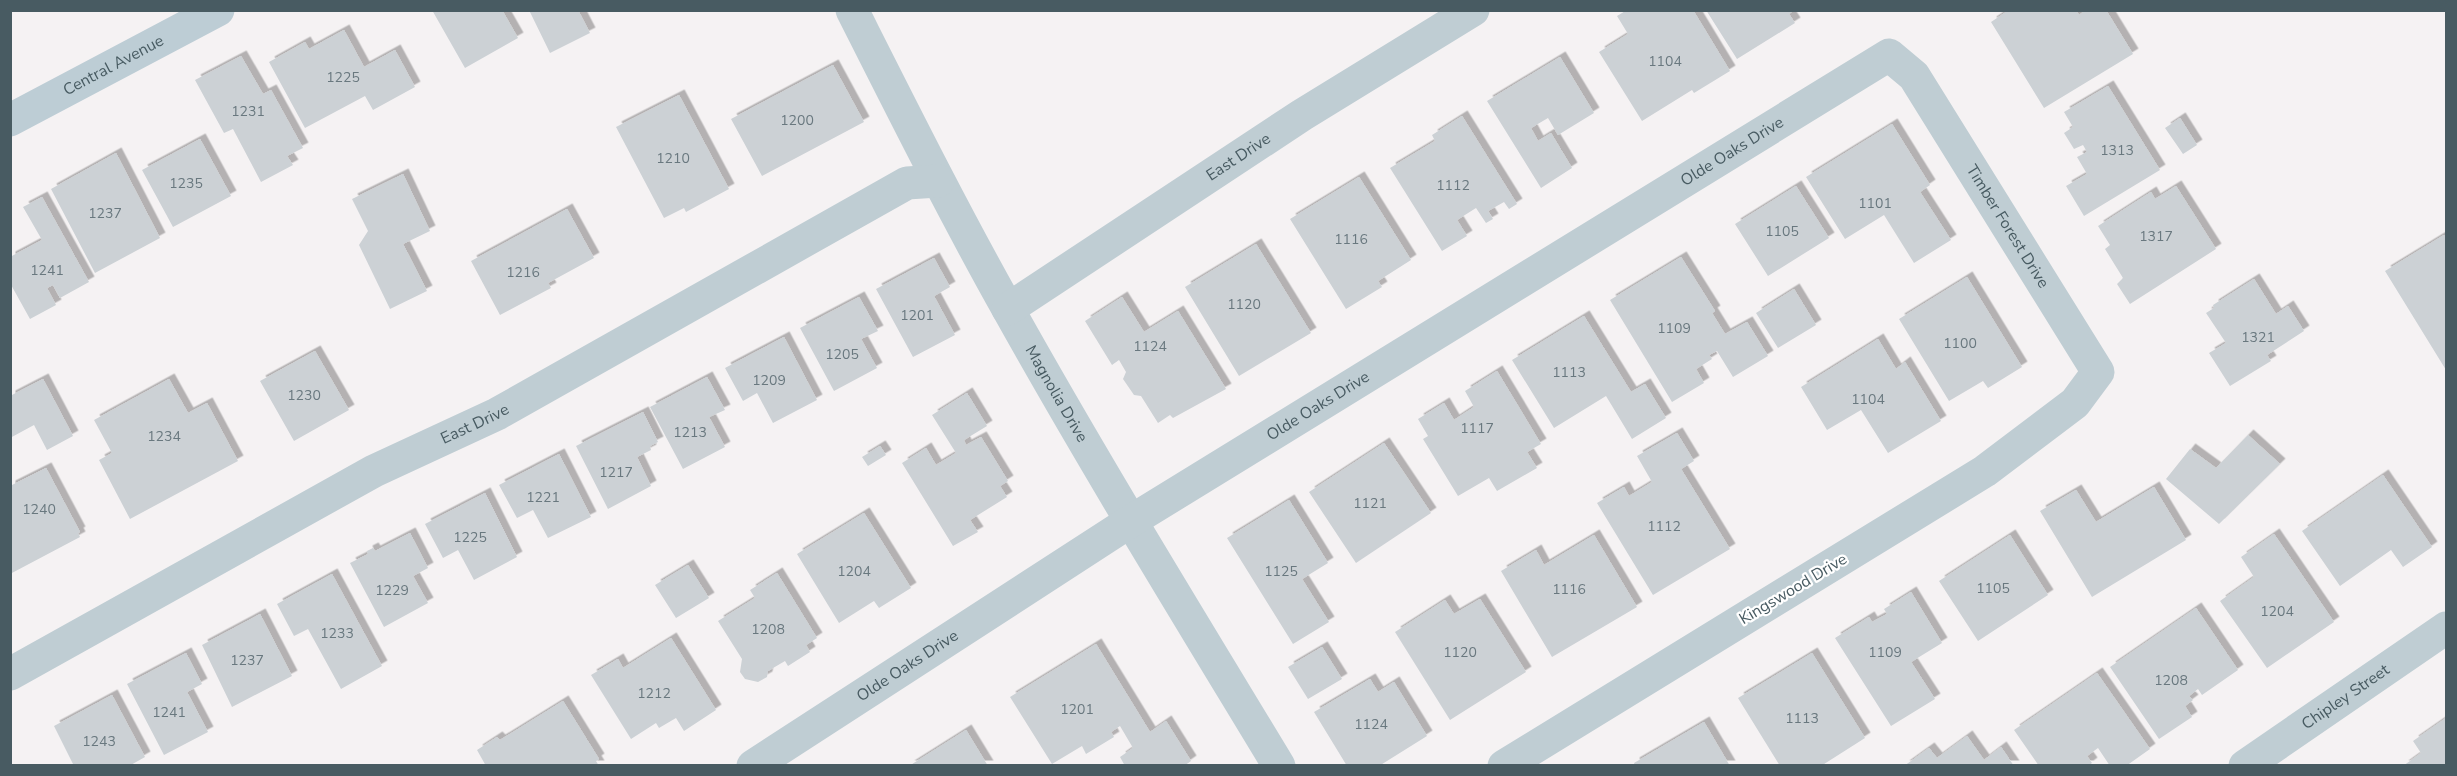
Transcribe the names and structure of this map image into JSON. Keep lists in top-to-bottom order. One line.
{"streets":{"street":["Central Avenue","Olde Oaks Drive","East Drive","Timber Forest Drive","Magnolia Drive","Kingswood Drive","Chipley Street"]},"crossings":[["Olde Oaks Drive","Timber Forest Drive"],["Olde Oaks Drive","Magnolia Drive"],["East Drive","Magnolia Drive"],["Timber Forest Drive","Kingswood Drive"]],"house_numbers":["1104","1225","1231","1200","1313","1210","1235","1112","1101","1237","1105","1317","1116","1241","1216","1120","1201","1109","1321","1100","1124","1205","1113","1209","1230","1104","1117","1213","1234","1217","1221","1121","1240","1112","1225","1204","1125","1105","1116","1229","1204","1208","1233","1120","1109","1237","1208","1212","1201","1241","1113","1124","1243"]}
